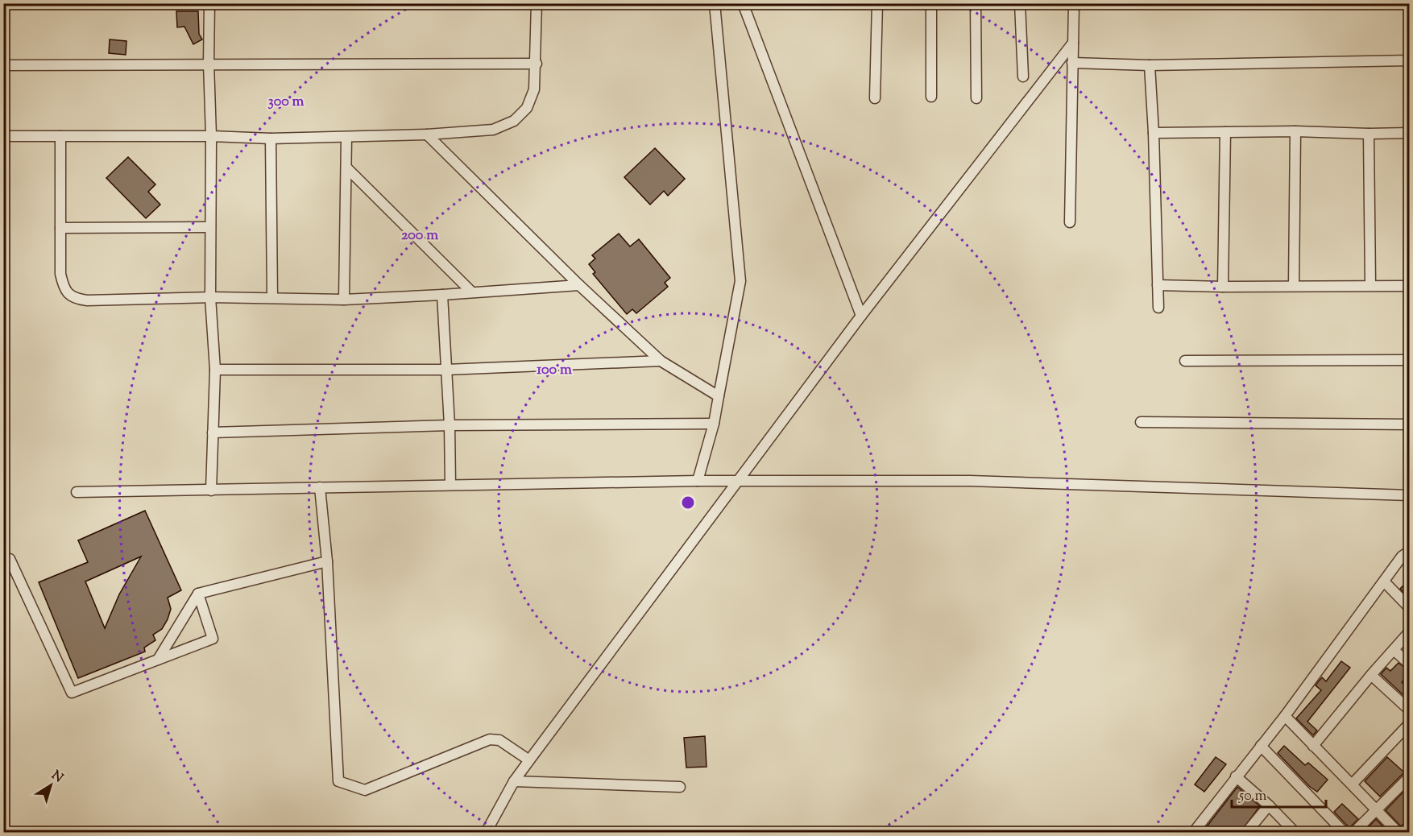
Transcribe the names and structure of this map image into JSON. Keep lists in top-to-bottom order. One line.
{"scale_bar":"50 m","north":"top right","rings":["300 m","200 m","100 m"]}
